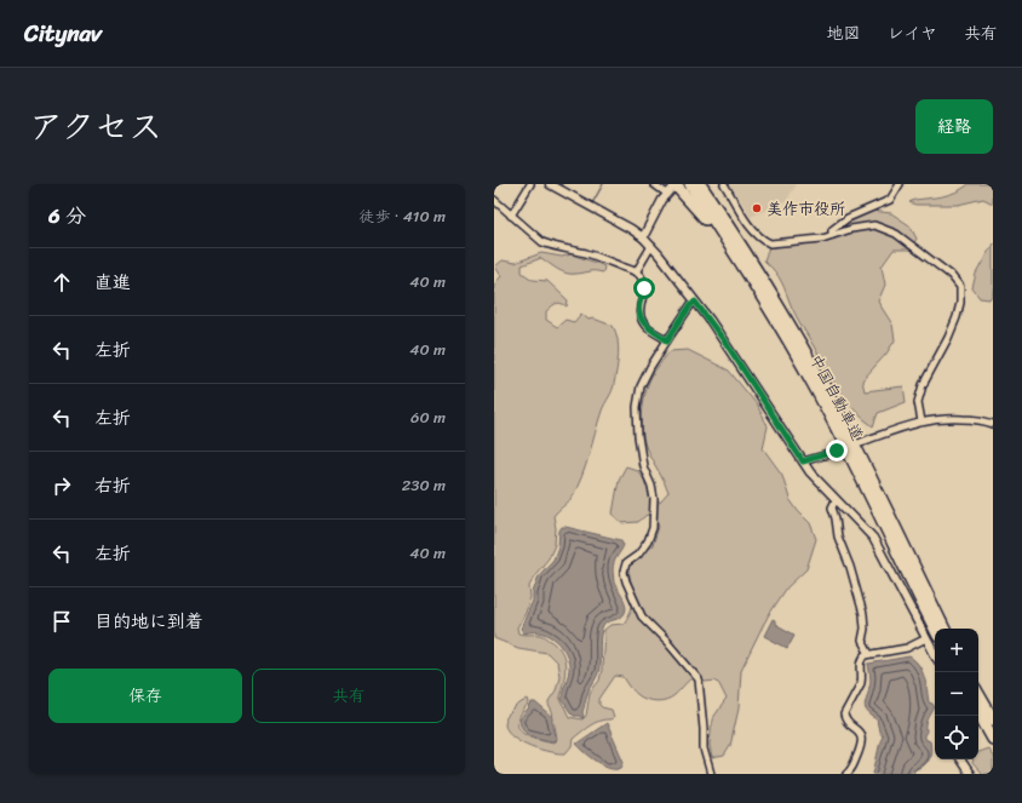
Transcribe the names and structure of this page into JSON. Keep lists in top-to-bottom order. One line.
{"streets":{"highway":["中国自動車道"]},"places":["美作市役所"],"page":{"header":"Citynav","nav":["地図","レイヤ","共有"],"title":"アクセス","buttons":["経路",["保存","共有"]],"heading":["6 分","徒歩 · 410 m"],"list":[["直進","40 m"],["左折","40 m"],["左折","60 m"],["右折","230 m"],["左折","40 m"],"目的地に到着"],"map_buttons":["+","−"]}}
